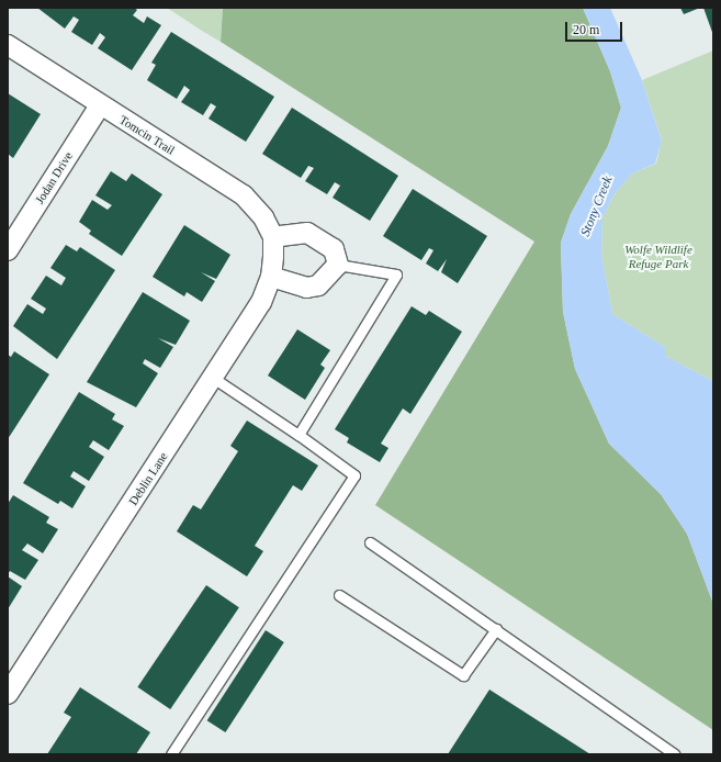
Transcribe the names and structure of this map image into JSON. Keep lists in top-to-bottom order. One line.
{"streets":{"street":["Tomcin Trail","Jodan Drive","Deblin Lane"]},"crossings":[["Tomcin Trail","Jodan Drive"],["Tomcin Trail","Deblin Lane"]],"water":["Stony Creek"],"parks":["Wolfe Wildlife Refuge Park"],"scale_bar":"20 m"}
